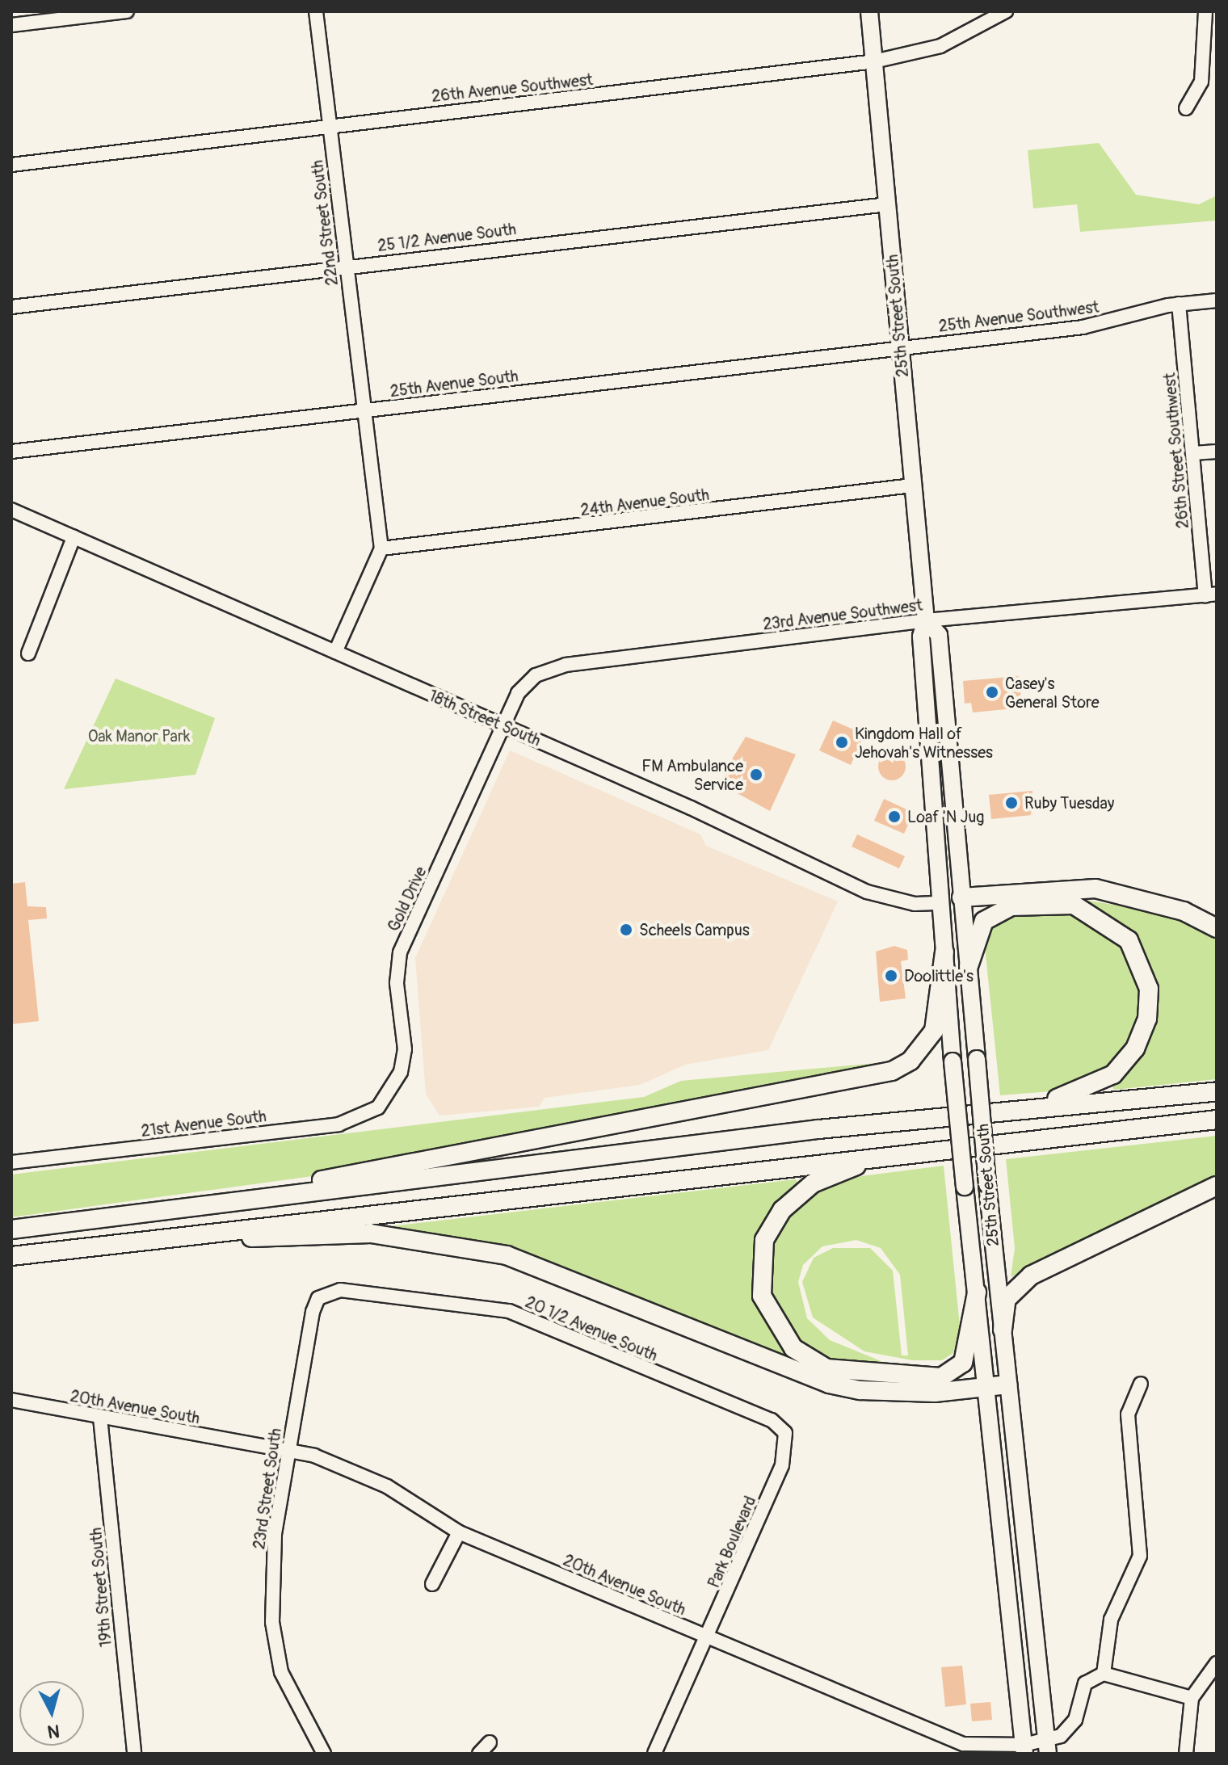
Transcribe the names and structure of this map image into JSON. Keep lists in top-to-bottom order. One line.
{"streets":{"main road":["25th Street South","18th Street South"],"street":["26th Avenue Southwest","22nd Street South","25 1/2 Avenue South","25th Avenue Southwest","25th Avenue South","26th Street Southwest","24th Avenue South","23rd Avenue Southwest","Gold Drive","21st Avenue South","20 1/2 Avenue South","20th Avenue South","23rd Street South","Park Boulevard","19th Street South"]},"crossings":[["26th Avenue Southwest","22nd Street South"],["26th Avenue Southwest","25th Street South"],["22nd Street South","25 1/2 Avenue South"],["22nd Street South","25th Avenue South"],["22nd Street South","24th Avenue South"],["25 1/2 Avenue South","25th Street South"],["25th Street South","25th Avenue Southwest"],["25th Street South","25th Avenue South"],["25th Street South","24th Avenue South"],["25th Street South","23rd Avenue Southwest"],["25th Street South","18th Street South"],["25th Street South","20th Avenue South"],["25th Avenue Southwest","25th Avenue South"],["25th Avenue Southwest","26th Street Southwest"],["26th Street Southwest","23rd Avenue Southwest"],["23rd Avenue Southwest","18th Street South"],["23rd Avenue Southwest","Gold Drive"],["18th Street South","Gold Drive"],["Gold Drive","21st Avenue South"],["20 1/2 Avenue South","23rd Street South"],["20 1/2 Avenue South","Park Boulevard"],["20th Avenue South","23rd Street South"],["20th Avenue South","Park Boulevard"],["20th Avenue South","19th Street South"]],"parks":["Oak Manor Park"],"places":["Casey's General Store","Kingdom Hall of Jehovah's Witnesses","FM Ambulance Service","Ruby Tuesday","Loaf 'N Jug","Scheels Campus","Doolittle's"],"north":"bottom"}
